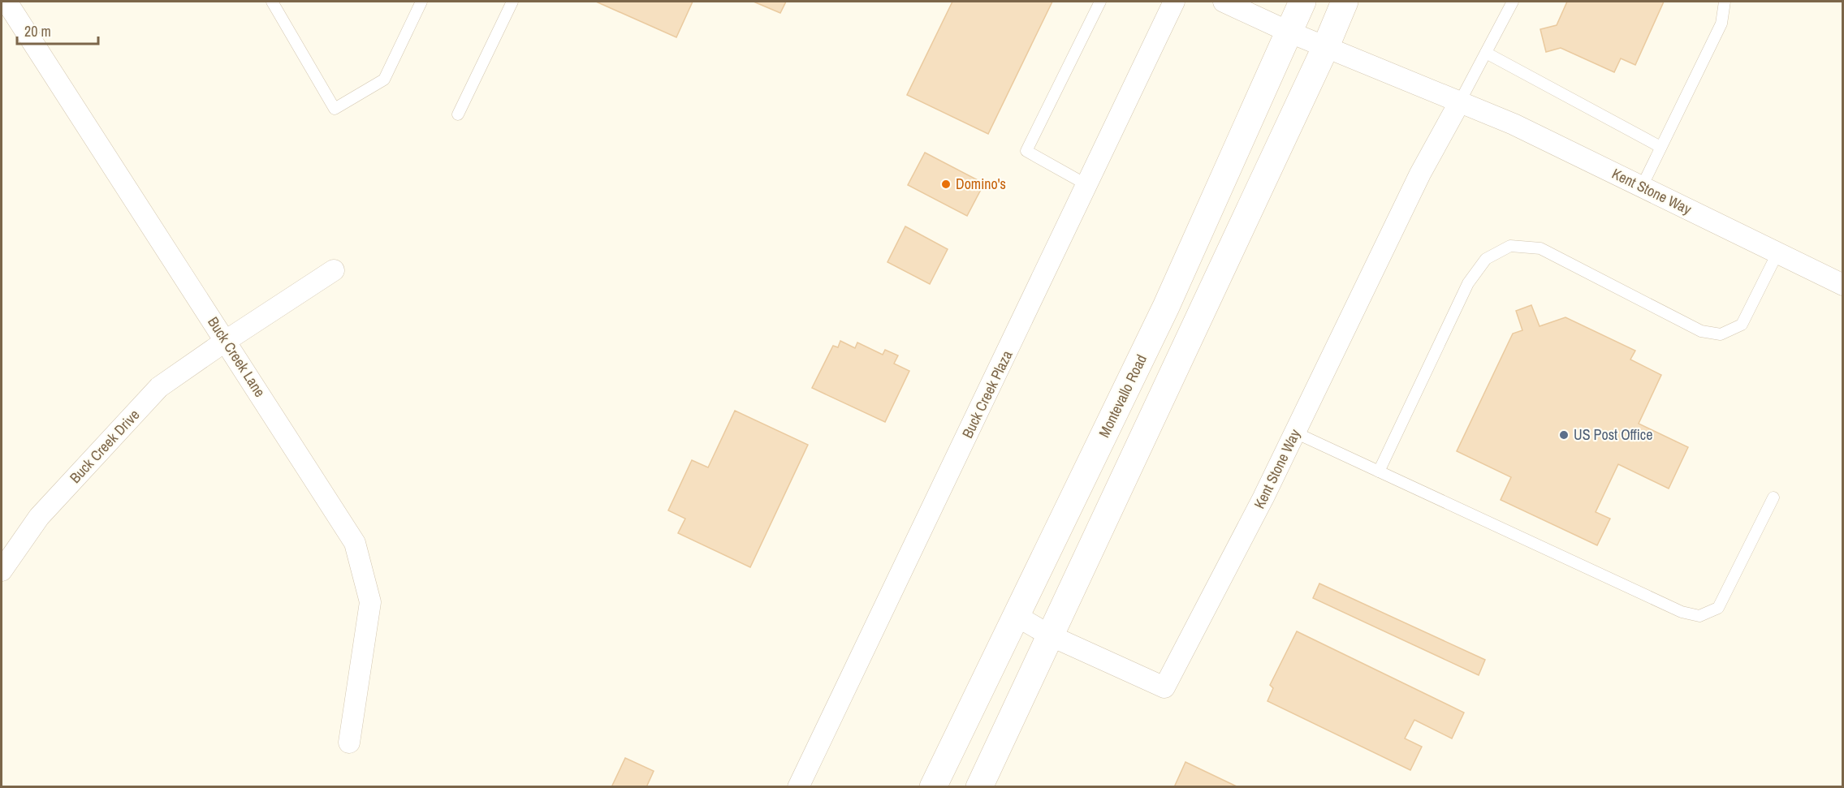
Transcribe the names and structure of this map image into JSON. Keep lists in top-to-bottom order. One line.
{"streets":{"main road":["Montevallo Road"],"street":["Kent Stone Way","Buck Creek Lane","Buck Creek Plaza","Buck Creek Drive"]},"crossings":[["Kent Stone Way","Montevallo Road"],["Buck Creek Lane","Buck Creek Drive"]],"places":["Domino's","US Post Office"],"scale_bar":"20 m"}
